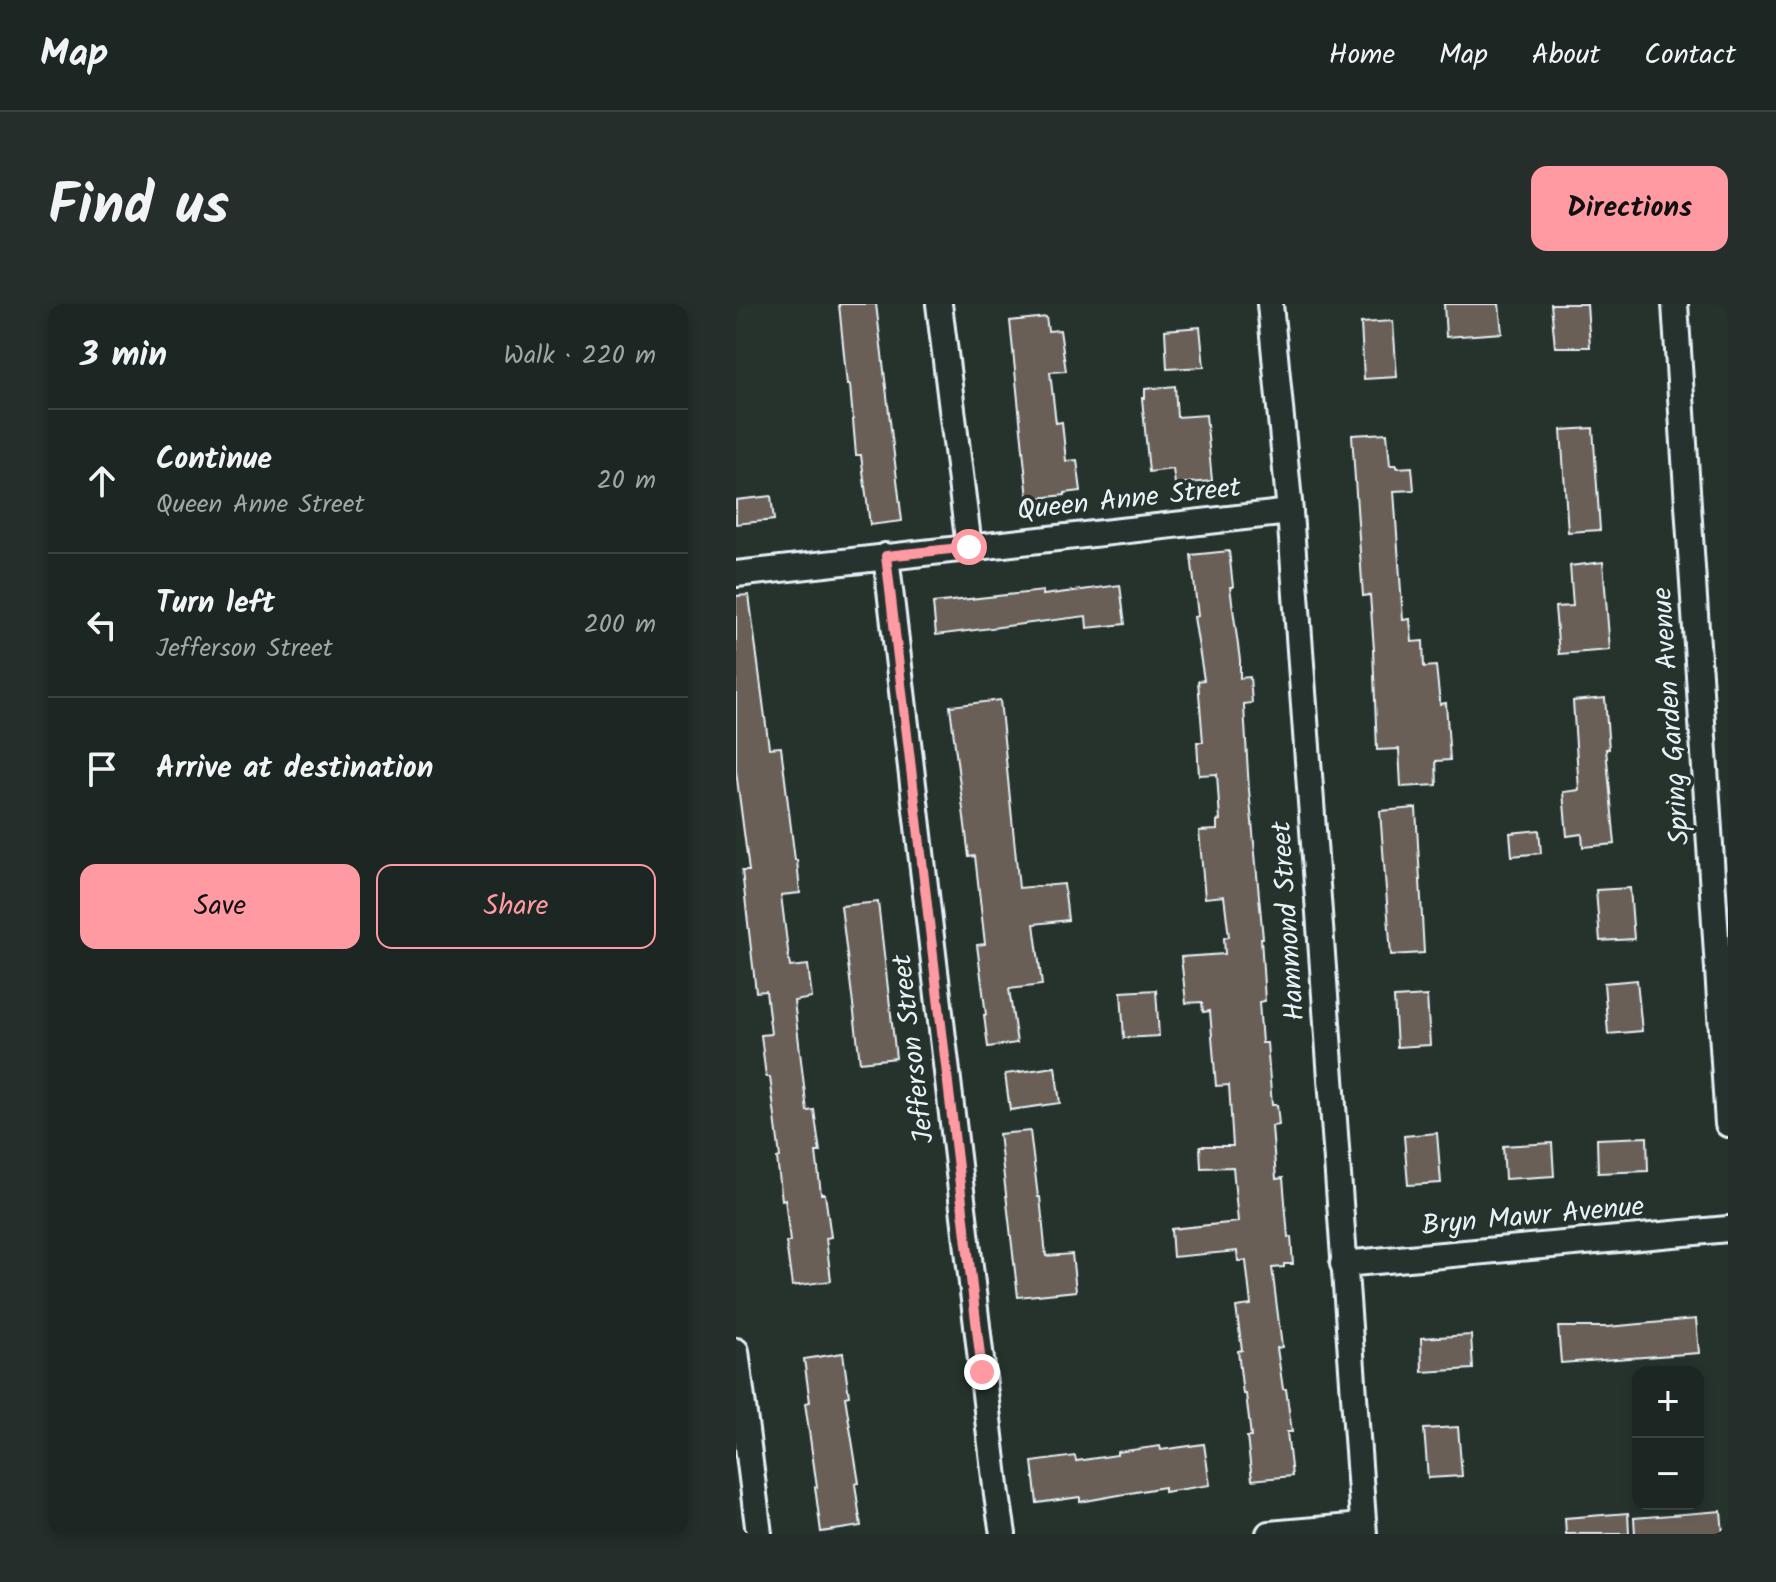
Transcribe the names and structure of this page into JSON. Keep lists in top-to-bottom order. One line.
{"streets":{"street":["Queen Anne Street","Spring Garden Avenue","Hammond Street","Jefferson Street","Bryn Mawr Avenue"]},"crossings":[["Queen Anne Street","Hammond Street"],["Queen Anne Street","Jefferson Street"],["Hammond Street","Bryn Mawr Avenue"]],"page":{"header":"Map","nav":["Home","Map","About","Contact"],"title":"Find us","buttons":["Directions",["Save","Share"]],"heading":["3 min","Walk · 220 m"],"list":[["Continue","Queen Anne Street","20 m"],["Turn left","Jefferson Street","200 m"],"Arrive at destination"],"map_buttons":["+","−"]}}
